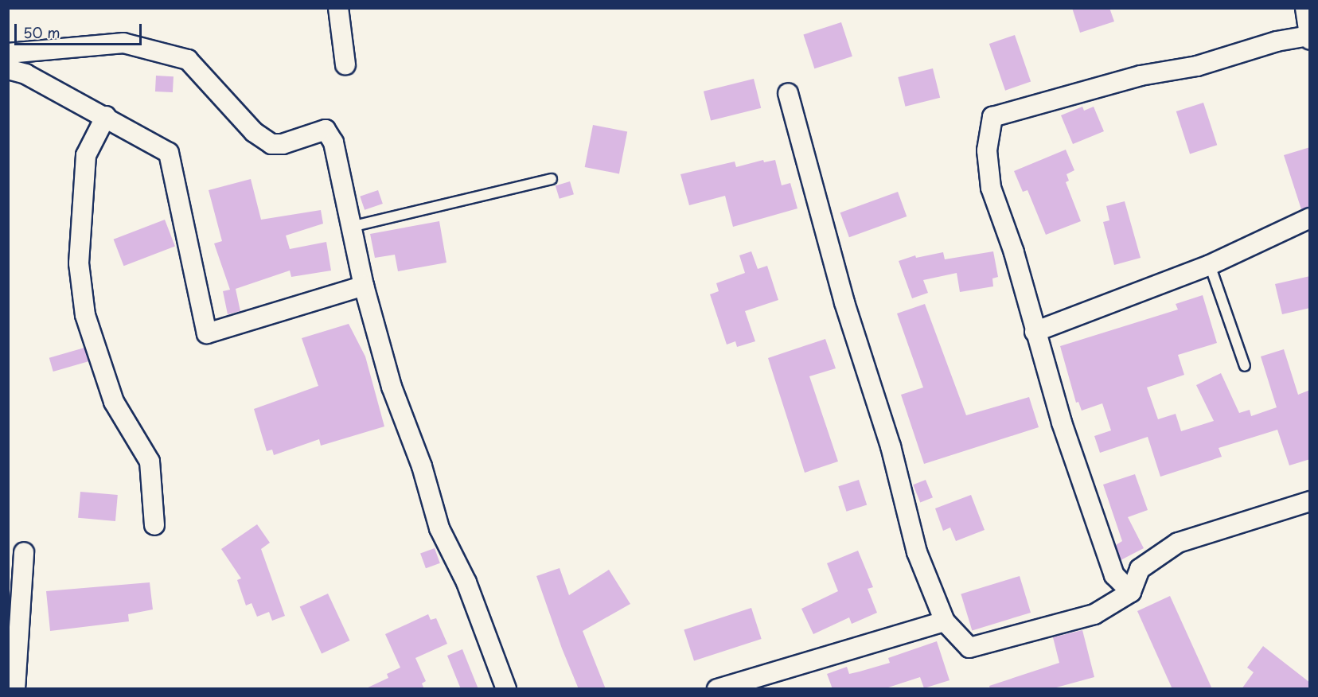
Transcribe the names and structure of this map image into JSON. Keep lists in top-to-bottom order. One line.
{"scale_bar":"50 m"}
